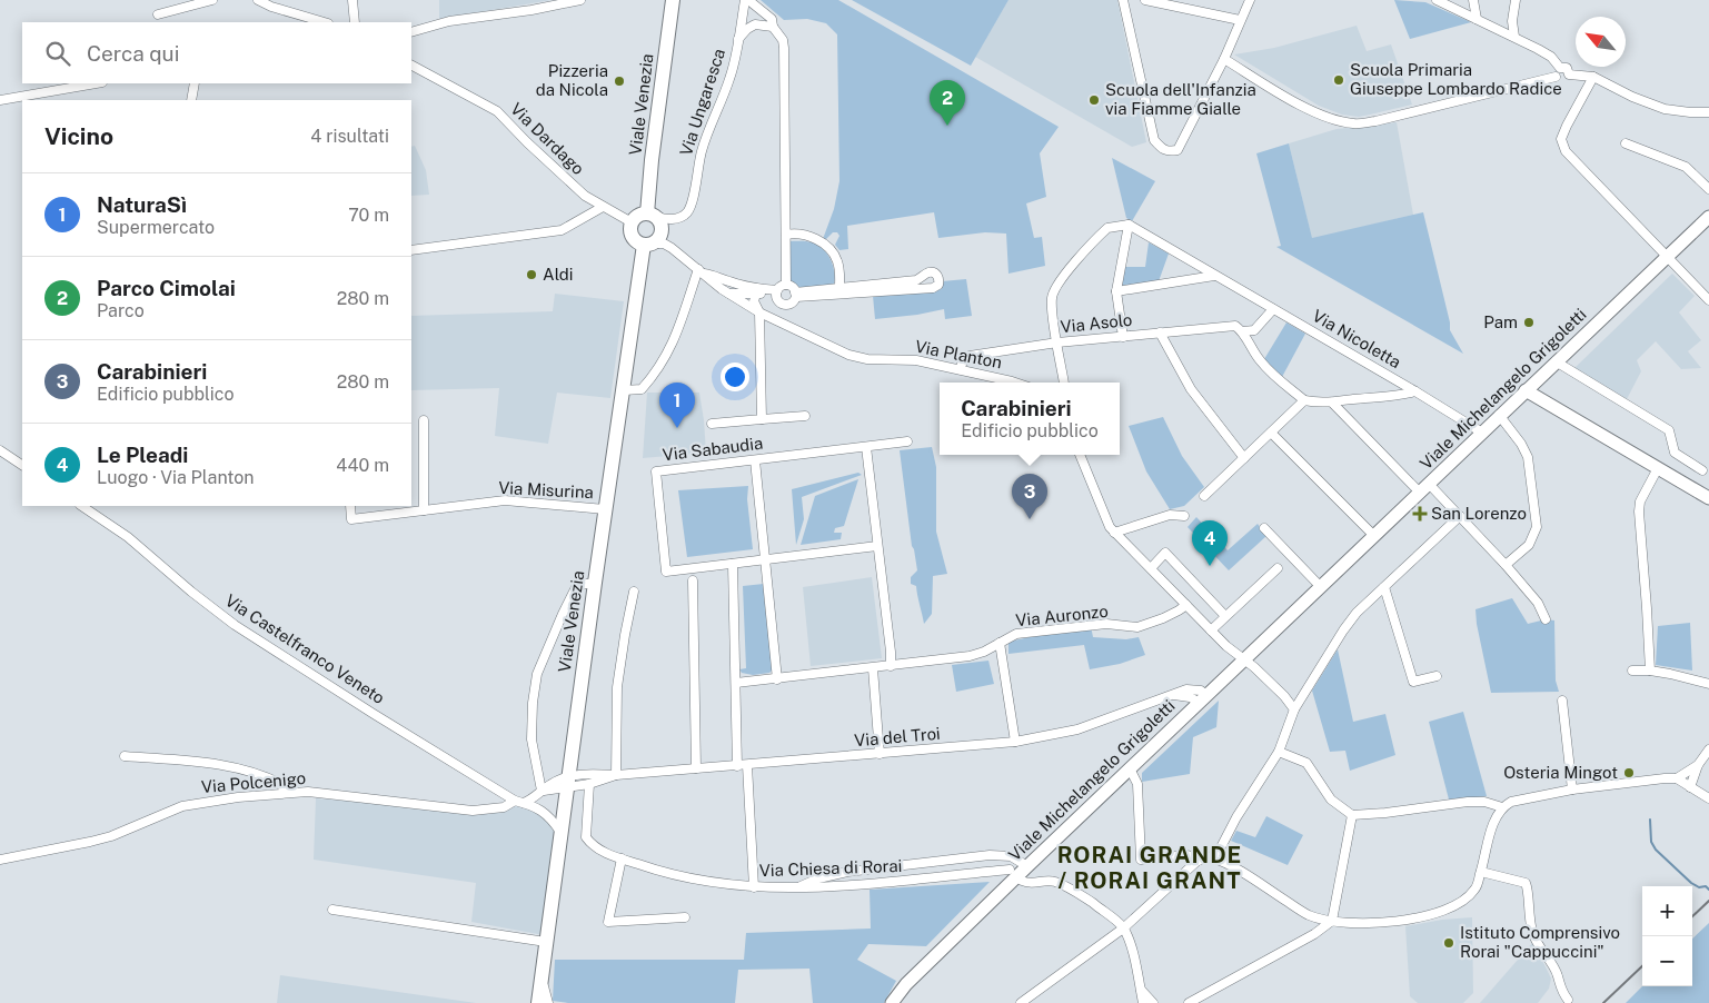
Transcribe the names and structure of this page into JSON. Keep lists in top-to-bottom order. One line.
{"streets":{"main road":["Viale Venezia","Viale Michelangelo Grigoletti"],"street":["Via Ungaresca","Via Dardago","Via Asolo","Via Nicoletta","Via Planton","Via Sabaudia","Via Misurina","Via Auronzo","Via Castelfranco Veneto","Via del Troi","Via Polcenigo","Via Chiesa di Rorai"]},"crossings":[["Via Ungaresca","Viale Venezia"],["Via Ungaresca","Via Dardago"],["Via Ungaresca","Via Planton"],["Viale Venezia","Via Dardago"],["Viale Venezia","Via Planton"],["Viale Venezia","Via Misurina"],["Viale Venezia","Via Castelfranco Veneto"],["Viale Venezia","Via del Troi"],["Via Dardago","Via Planton"],["Via Asolo","Via Planton"],["Via Nicoletta","Viale Michelangelo Grigoletti"],["Viale Michelangelo Grigoletti","Via del Troi"],["Via Castelfranco Veneto","Via Polcenigo"],["Via del Troi","Via Chiesa di Rorai"]],"districts":["RORAI GRANDE / RORAI GRANT"],"places":{"other":["Scuola Primaria Giuseppe Lombardo Radice","Pizzeria da Nicola","Scuola dell'Infanzia via Fiamme Gialle","Aldi","Pam","Osteria Mingot","Istituto Comprensivo Rorai \"Cappuccini\""],"health":["San Lorenzo"]},"north":"top left","page":{"search":"Cerca qui","pins":["2","1","3","4"],"heading":["Vicino","4 risultati"],"list":[{"mark":"1","name":"NaturaSì","note":"Supermercato","value":"70 m"},{"mark":"2","name":"Parco Cimolai","note":"Parco","value":"280 m"},{"mark":"3","name":"Carabinieri","note":"Edificio pubblico","value":"280 m"},{"mark":"4","name":"Le Pleadi","note":"Luogo · Via Planton","value":"440 m"}],"popup":["Carabinieri","Edificio pubblico"],"map_buttons":["+","−"]}}
